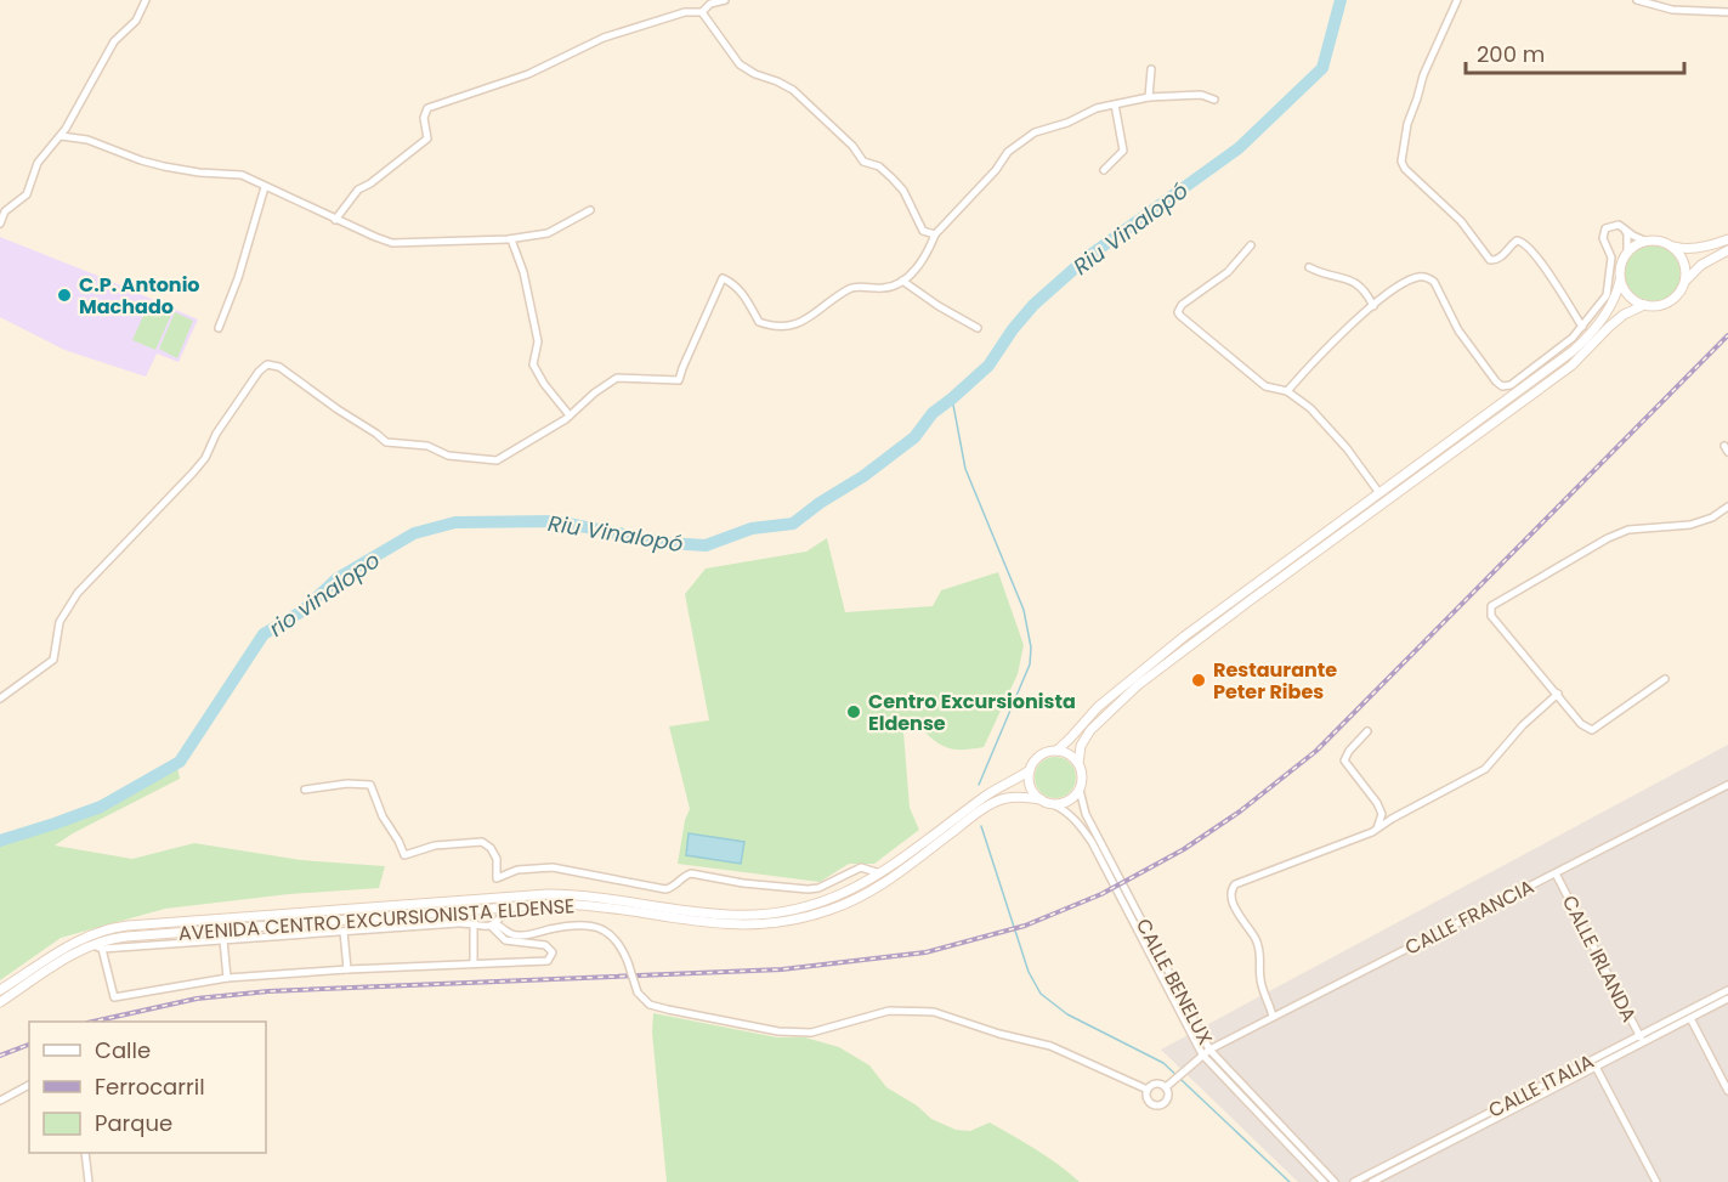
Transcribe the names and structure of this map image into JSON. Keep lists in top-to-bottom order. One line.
{"streets":{"street":["CALLE FRANCIA","AVENIDA CENTRO EXCURSIONISTA ELDENSE","CALLE IRLANDA","CALLE BENELUX","CALLE ITALIA"]},"crossings":[["CALLE FRANCIA","CALLE IRLANDA"],["CALLE FRANCIA","CALLE BENELUX"],["AVENIDA CENTRO EXCURSIONISTA ELDENSE","CALLE BENELUX"],["CALLE IRLANDA","CALLE ITALIA"]],"water":["Riu Vinalopó","rio vinalopo"],"places":["C.P. Antonio Machado","Restaurante Peter Ribes","Centro Excursionista Eldense"],"legend":["Calle","Ferrocarril","Parque"],"scale_bar":"200 m"}
